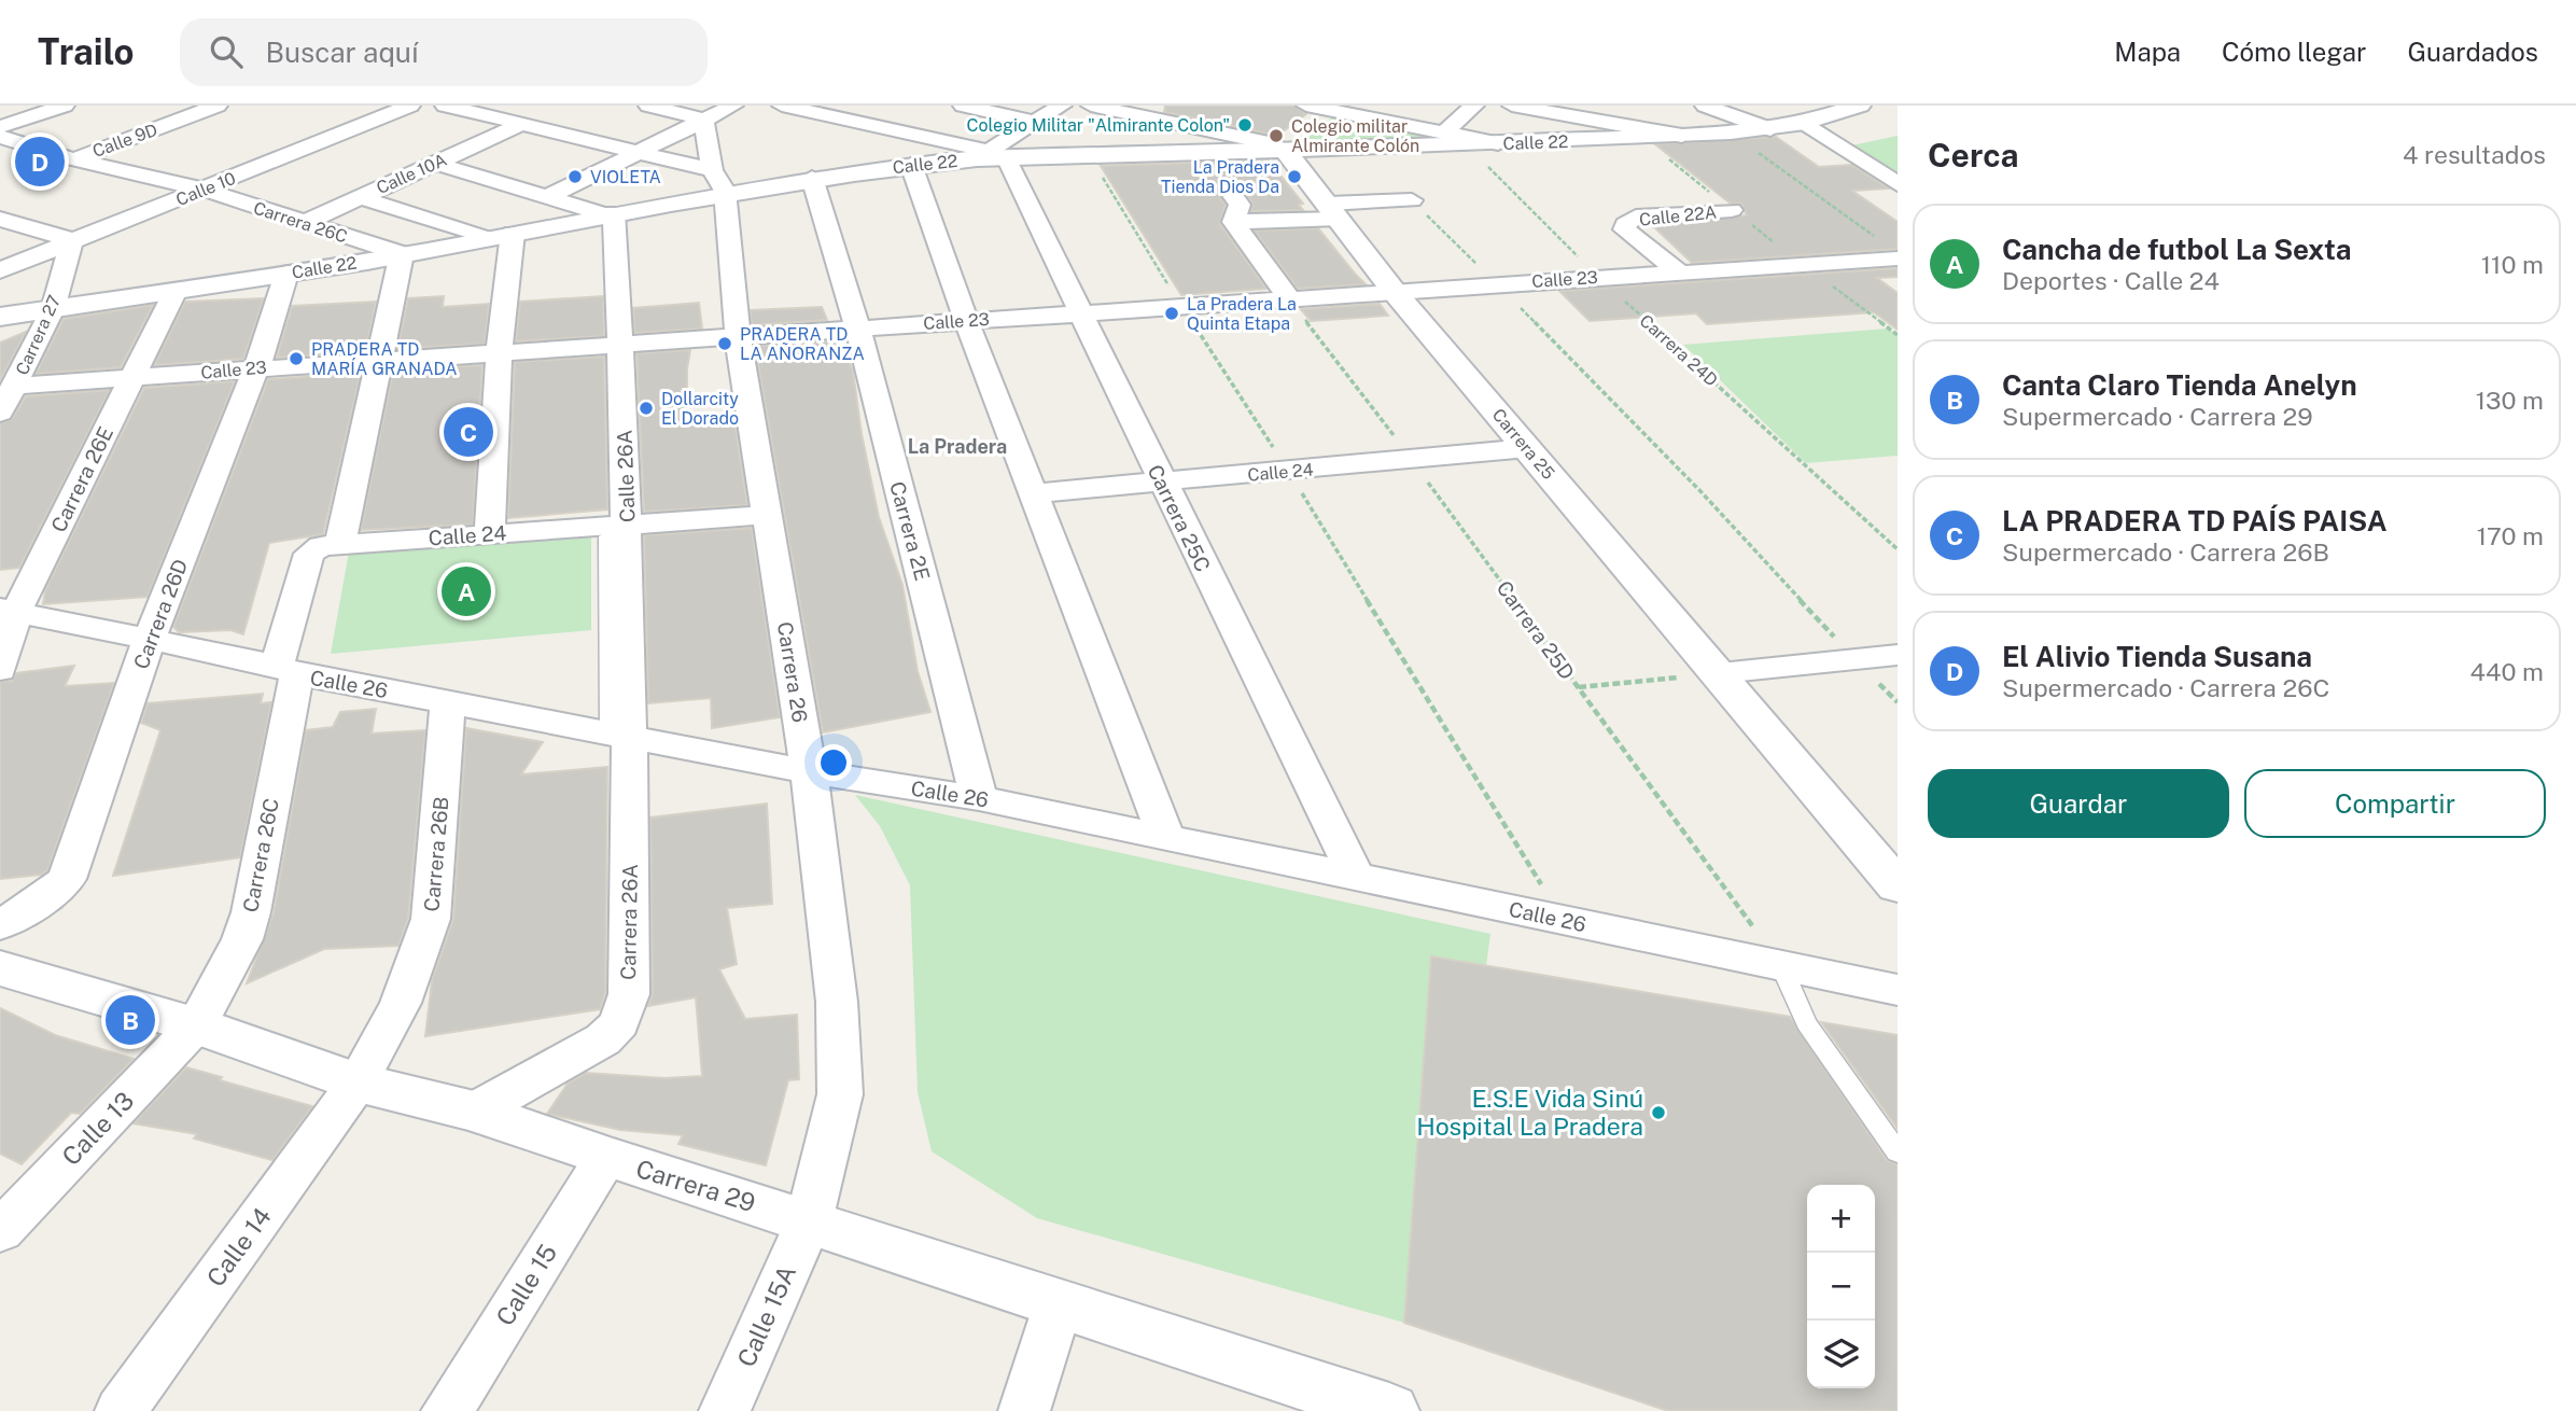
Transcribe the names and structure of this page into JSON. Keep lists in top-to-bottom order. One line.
{"streets":{"street":["Calle 9D","Calle 22","Calle 10A","Calle 10","Calle 22A","Carrera 26C","Calle 23","Carrera 27","Carrera 25","Calle 24","Calle 26A","Carrera 26E","Carrera 25C","Carrera 2E","Carrera 26D","Carrera 26","Calle 26","Carrera 26B","Carrera 26A","Calle 13","Carrera 29","Calle 14","Calle 15","Calle 15A"],"path":["Carrera 24D","Carrera 25D"]},"crossings":[["Calle 9D","Carrera 26C"],["Calle 22","Carrera 26C"],["Calle 22","Carrera 27"],["Calle 22","Carrera 24D"],["Calle 22","Carrera 25"],["Calle 22","Calle 26A"],["Calle 22","Carrera 26E"],["Calle 22","Carrera 25C"],["Calle 22","Carrera 2E"],["Calle 22","Carrera 26D"],["Calle 22","Carrera 26"],["Calle 10A","Carrera 26C"],["Calle 10","Carrera 26C"],["Calle 10","Carrera 27"],["Calle 22A","Calle 23"],["Carrera 26C","Calle 24"],["Carrera 26C","Calle 26"],["Carrera 26C","Calle 13"],["Carrera 26C","Carrera 29"],["Calle 23","Carrera 27"],["Calle 23","Carrera 24D"],["Calle 23","Carrera 25"],["Calle 23","Calle 26A"],["Calle 23","Carrera 26E"],["Calle 23","Carrera 25C"],["Calle 23","Carrera 2E"],["Calle 23","Carrera 26D"],["Calle 23","Carrera 25D"],["Calle 23","Carrera 26"],["Carrera 25","Calle 24"],["Calle 24","Calle 26A"],["Calle 24","Carrera 25C"],["Calle 24","Carrera 25D"],["Calle 24","Carrera 26"],["Calle 26A","Calle 26"],["Calle 26A","Carrera 26A"],["Carrera 26E","Calle 26"],["Carrera 25C","Calle 26"],["Carrera 2E","Calle 26"],["Carrera 26D","Calle 26"],["Carrera 25D","Calle 26"],["Carrera 26","Calle 26"],["Carrera 26","Carrera 29"],["Carrera 26","Calle 15A"],["Calle 26","Carrera 26B"],["Calle 26","Carrera 26A"],["Carrera 26B","Carrera 29"],["Carrera 26B","Calle 14"],["Carrera 26A","Carrera 29"],["Calle 13","Carrera 29"],["Carrera 29","Calle 14"],["Carrera 29","Calle 15"],["Carrera 29","Calle 15A"]],"districts":["La Pradera"],"places":["Colegio Militar \"Almirante Colon\"","Colegio militar Almirante Colón","VIOLETA","La Pradera Tienda Dios Da","La Pradera La Quinta Etapa","PRADERA TD LA AÑORANZA","PRADERA TD MARÍA GRANADA","Dollarcity El Dorado","E.S.E Vida Sinú Hospital La Pradera"],"page":{"header":"Trailo","search":"Buscar aquí","nav":["Mapa","Cómo llegar","Guardados"],"heading":["Cerca","4 resultados"],"pins":["D","C","A","B"],"list":[{"mark":"A","name":"Cancha de futbol La Sexta","note":"Deportes · Calle 24","value":"110 m"},{"mark":"B","name":"Canta Claro Tienda Anelyn","note":"Supermercado · Carrera 29","value":"130 m"},{"mark":"C","name":"LA PRADERA TD PAÍS PAISA","note":"Supermercado · Carrera 26B","value":"170 m"},{"mark":"D","name":"El Alivio Tienda Susana","note":"Supermercado · Carrera 26C","value":"440 m"}],"buttons":["Guardar","Compartir"],"map_buttons":["+","−"]}}
